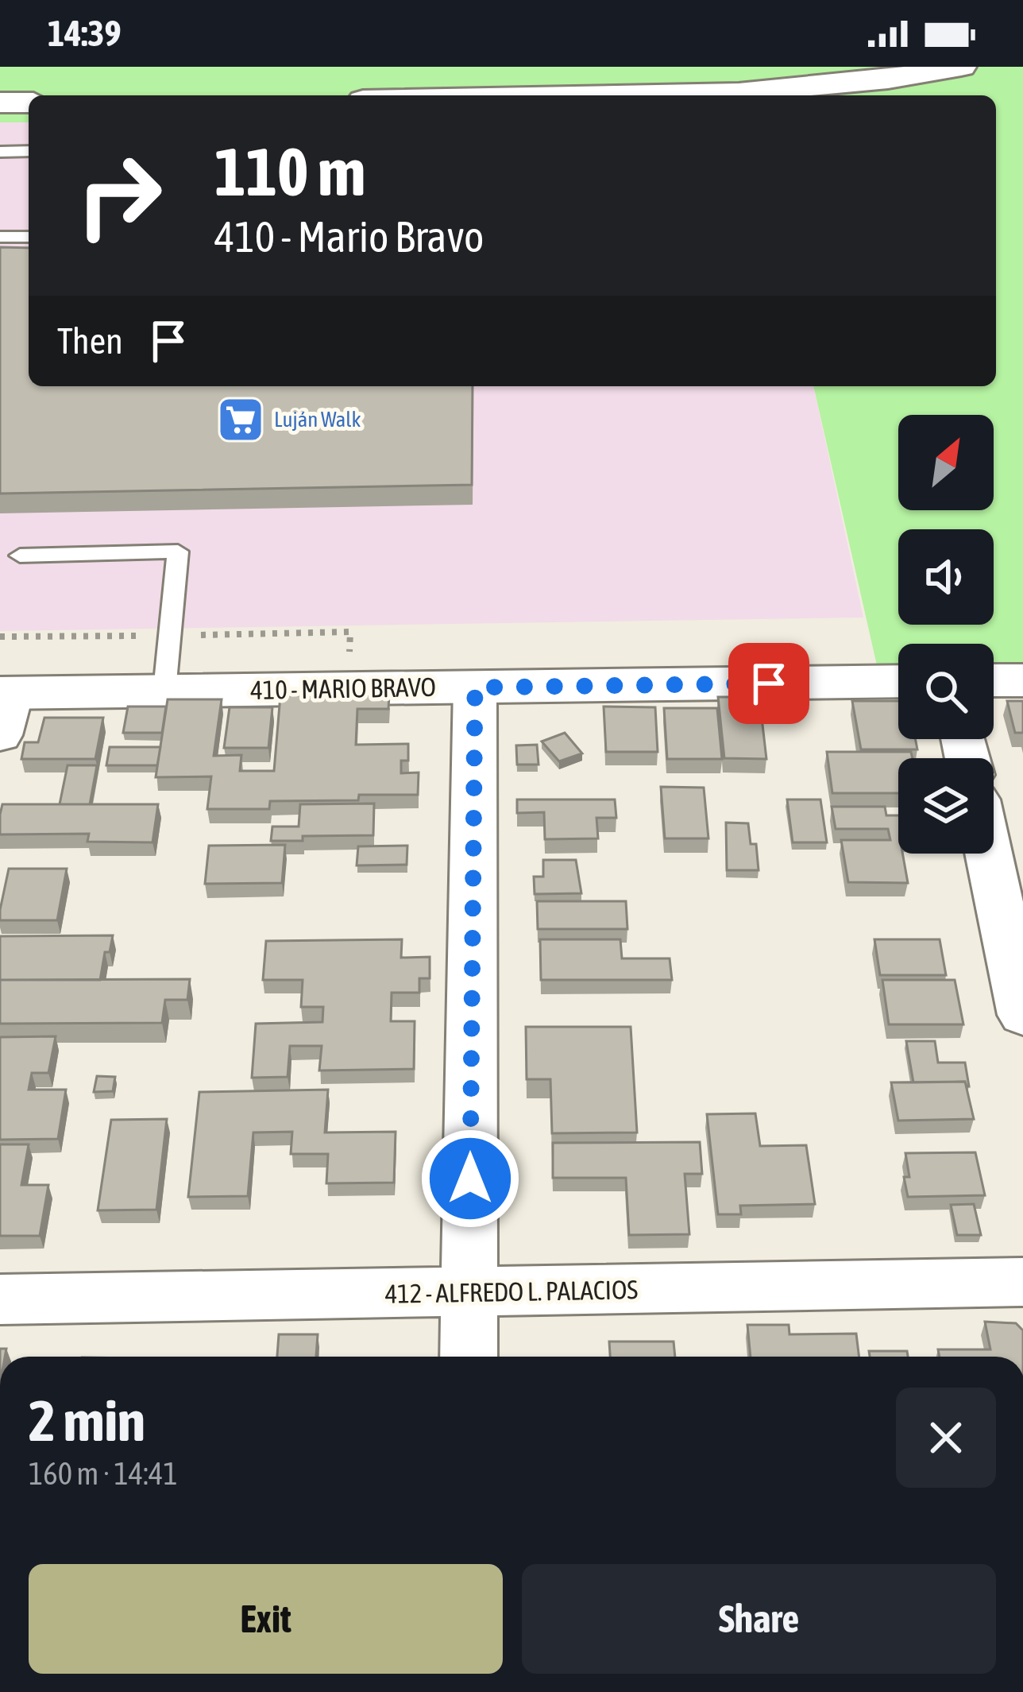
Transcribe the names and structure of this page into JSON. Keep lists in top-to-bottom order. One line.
{"streets":{"street":["410 - MARIO BRAVO","412 - ALFREDO L. PALACIOS"]},"places":{"supermarket":["Luján Walk"]},"north":"top right","page":{"status":"14:39","turn":["110 m","410 - Mario Bravo"],"then":"Then","heading":["2 min","160 m · 14:41"],"buttons":["Exit","Share"]}}
